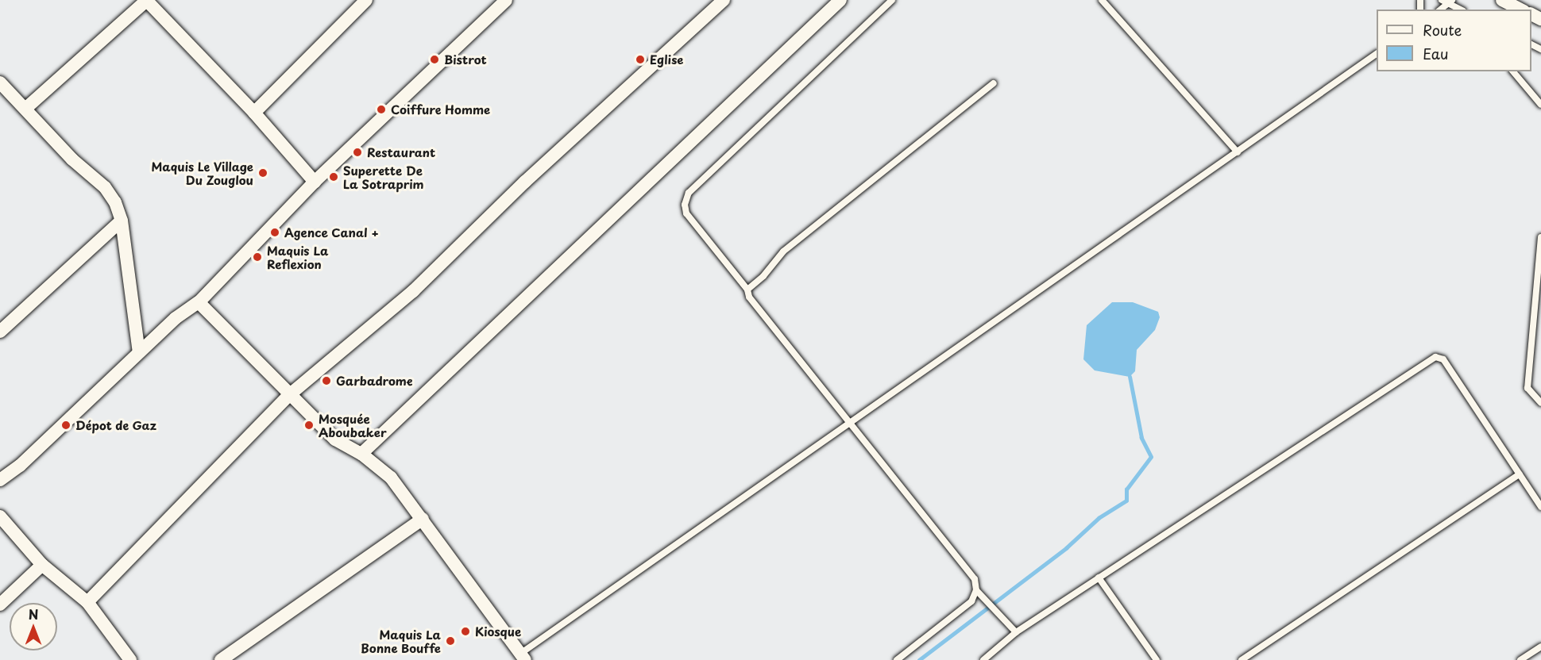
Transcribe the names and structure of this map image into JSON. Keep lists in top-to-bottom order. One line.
{"places":["Bistrot","Eglise","Coiffure Homme","Restaurant","Maquis Le Village Du Zouglou","Superette De La Sotraprim","Agence Canal +","Maquis La Reflexion","Garbadrome","Dépot de Gaz","Mosquée Aboubaker","Kiosque","Maquis La Bonne Bouffe"],"legend":["Route","Eau"],"north":"top"}
